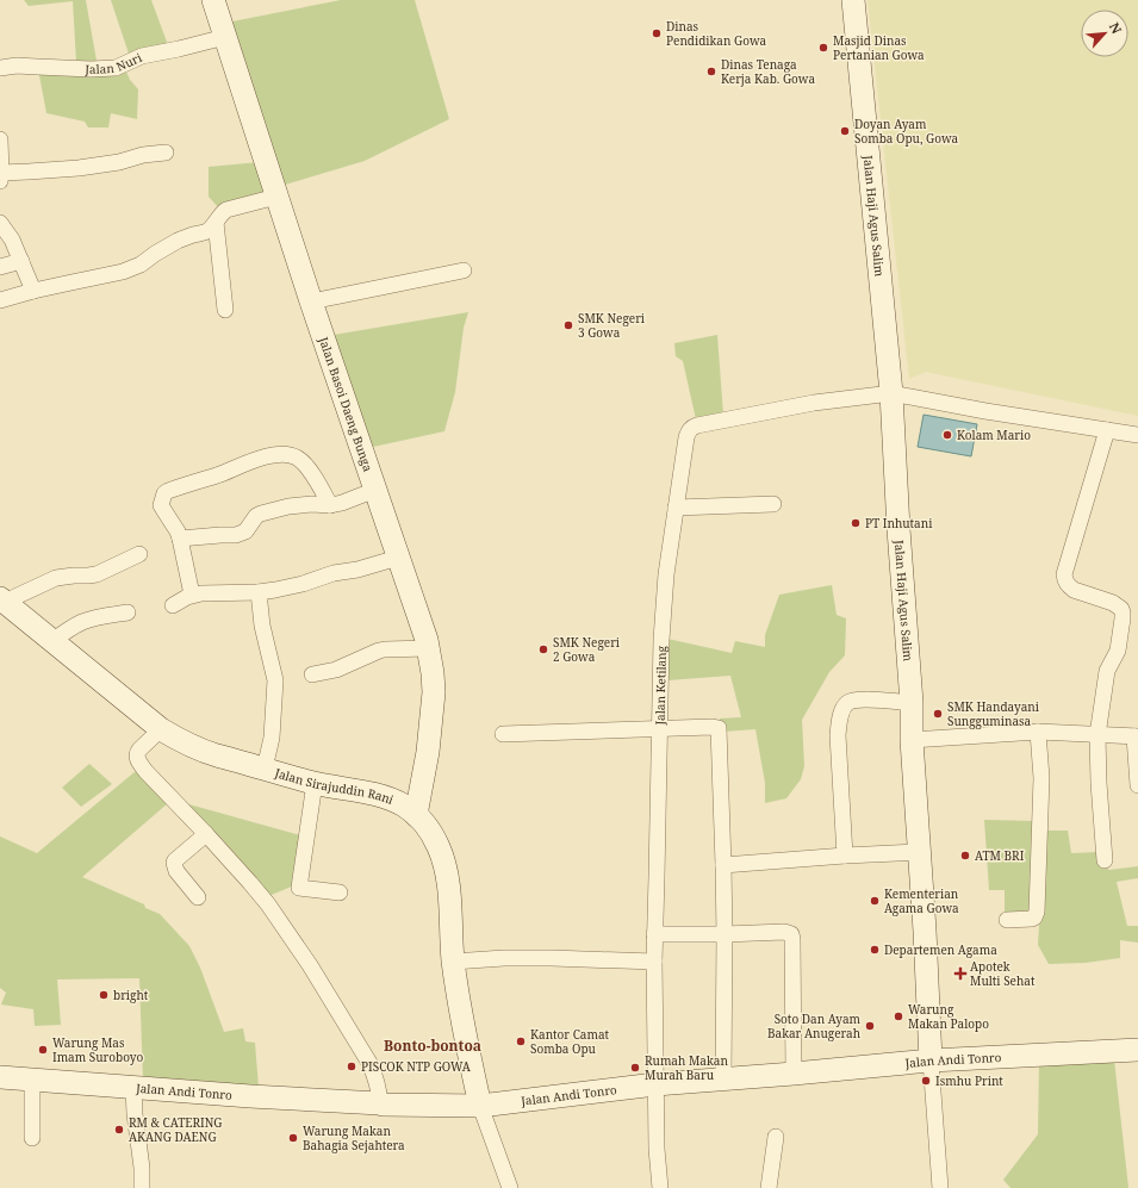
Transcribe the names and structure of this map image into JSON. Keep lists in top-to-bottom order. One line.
{"streets":{"street":["Jalan Nuri","Jalan Haji Agus Salim","Jalan Basoi Daeng Bunga","Jalan Ketilang","Jalan Sirajuddin Rani","Jalan Andi Tonro"]},"crossings":[["Jalan Nuri","Jalan Basoi Daeng Bunga"],["Jalan Haji Agus Salim","Jalan Ketilang"],["Jalan Haji Agus Salim","Jalan Andi Tonro"],["Jalan Basoi Daeng Bunga","Jalan Sirajuddin Rani"],["Jalan Ketilang","Jalan Andi Tonro"],["Jalan Sirajuddin Rani","Jalan Andi Tonro"]],"districts":["Bonto-bontoa"],"places":{"other":["Dinas Pendidikan Gowa","Masjid Dinas Pertanian Gowa","Dinas Tenaga Kerja Kab. Gowa","Doyan Ayam Somba Opu, Gowa","SMK Negeri 3 Gowa","Kolam Mario","PT Inhutani","SMK Negeri 2 Gowa","SMK Handayani Sungguminasa","ATM BRI","Kementerian Agama Gowa","Departemen Agama","bright","Warung Makan Palopo","Soto Dan Ayam Bakar Anugerah","Kantor Camat Somba Opu","Warung Mas Imam Suroboyo","PISCOK NTP GOWA","Rumah Makan Murah Baru","Ismhu Print","RM & CATERING AKANG DAENG","Warung Makan Bahagia Sejahtera"],"health":["Apotek Multi Sehat"]},"north":"top right"}
